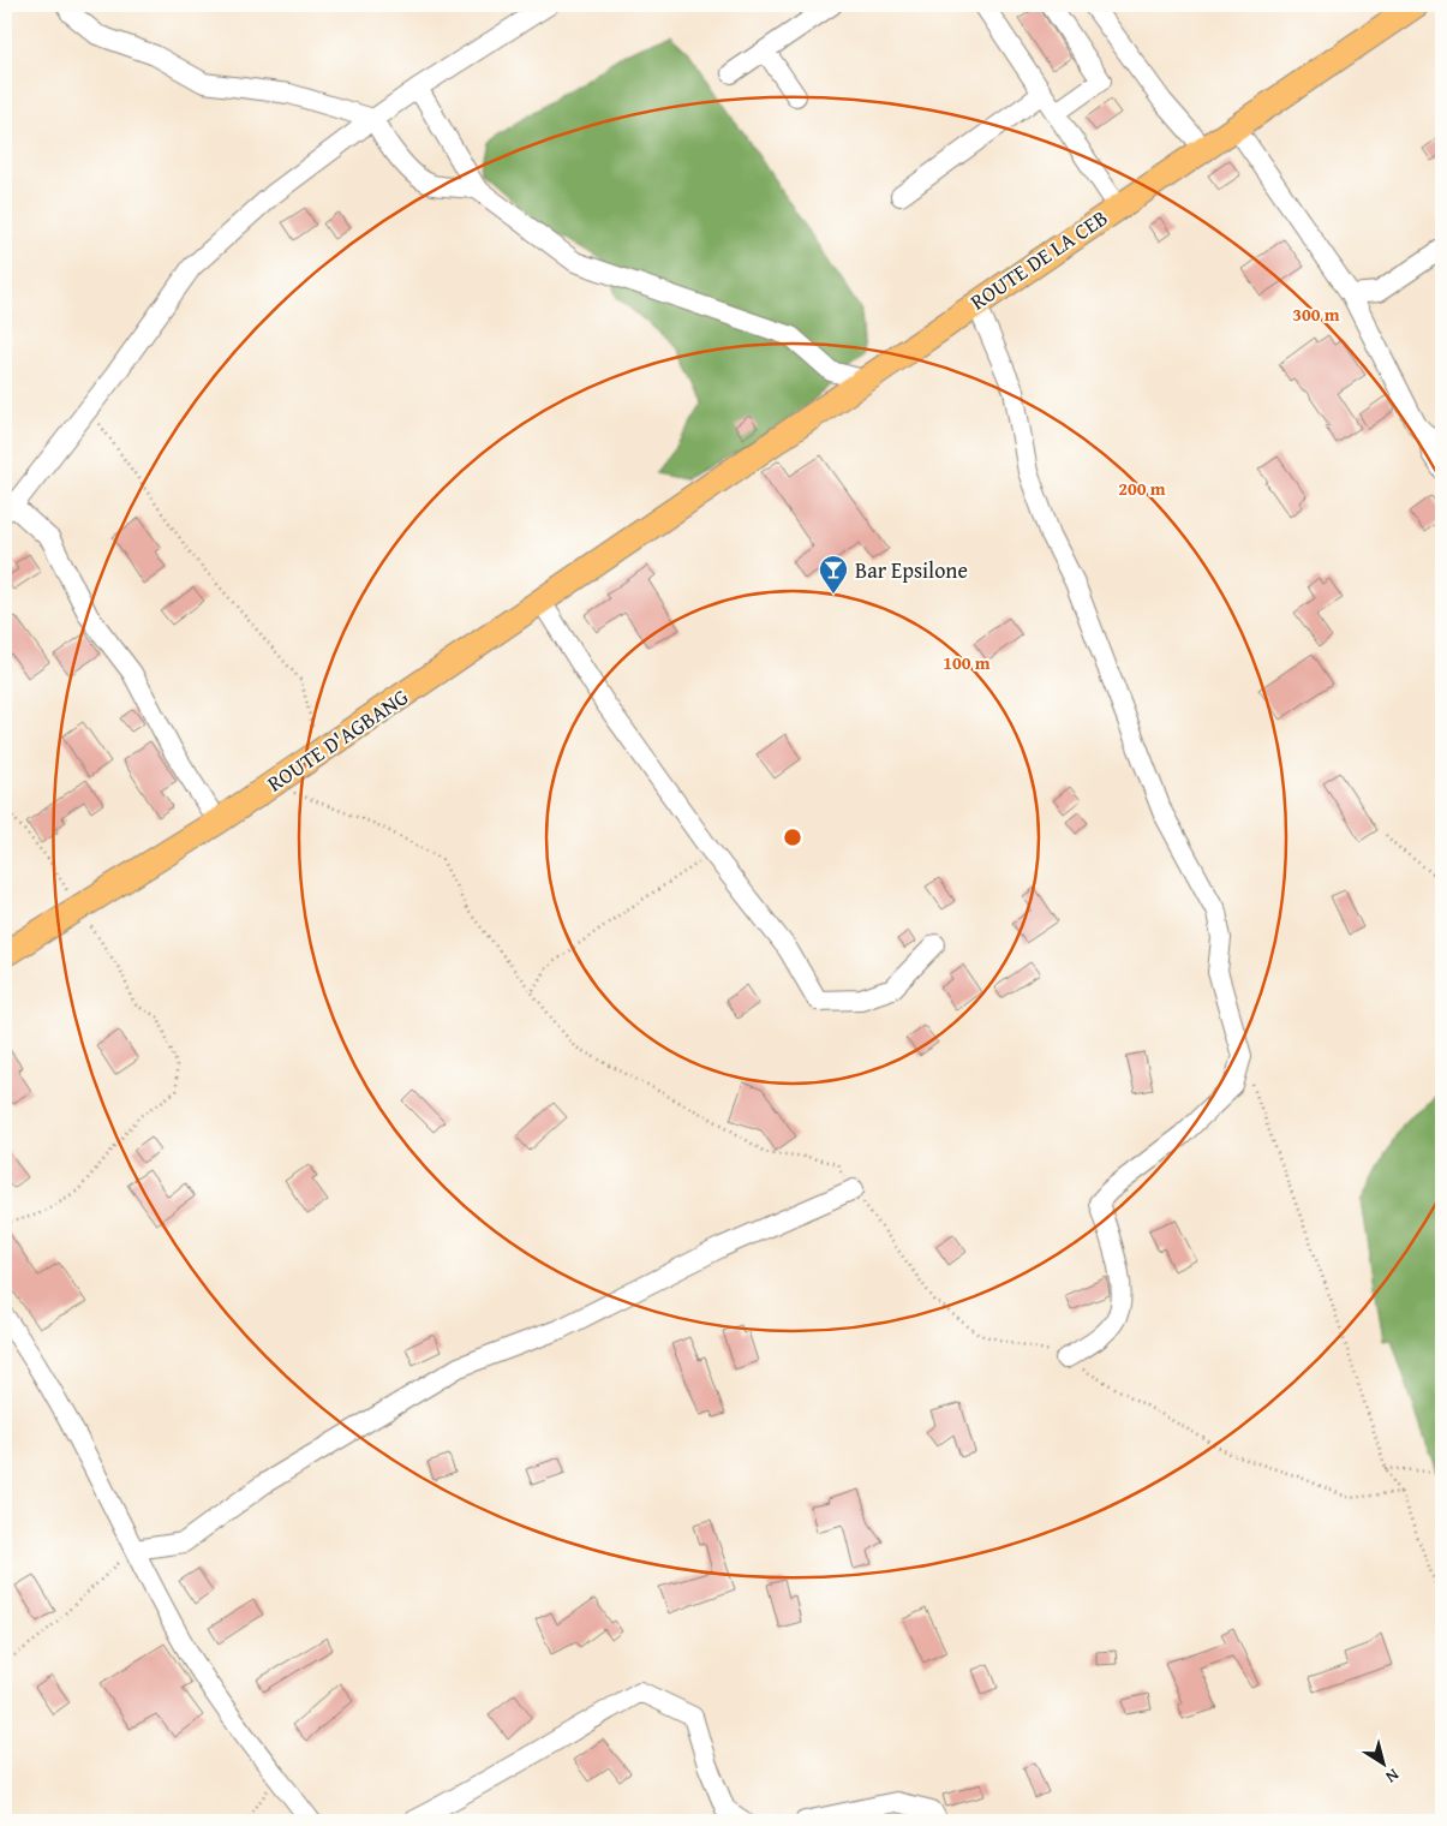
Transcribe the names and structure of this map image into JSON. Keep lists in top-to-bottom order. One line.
{"streets":{"main road":["ROUTE DE LA CEB","ROUTE D'AGBANG"]},"crossings":[["ROUTE DE LA CEB","ROUTE D'AGBANG"]],"places":{"bar":["Bar Epsilone"]},"north":"bottom right","rings":["300 m","200 m","100 m"]}
